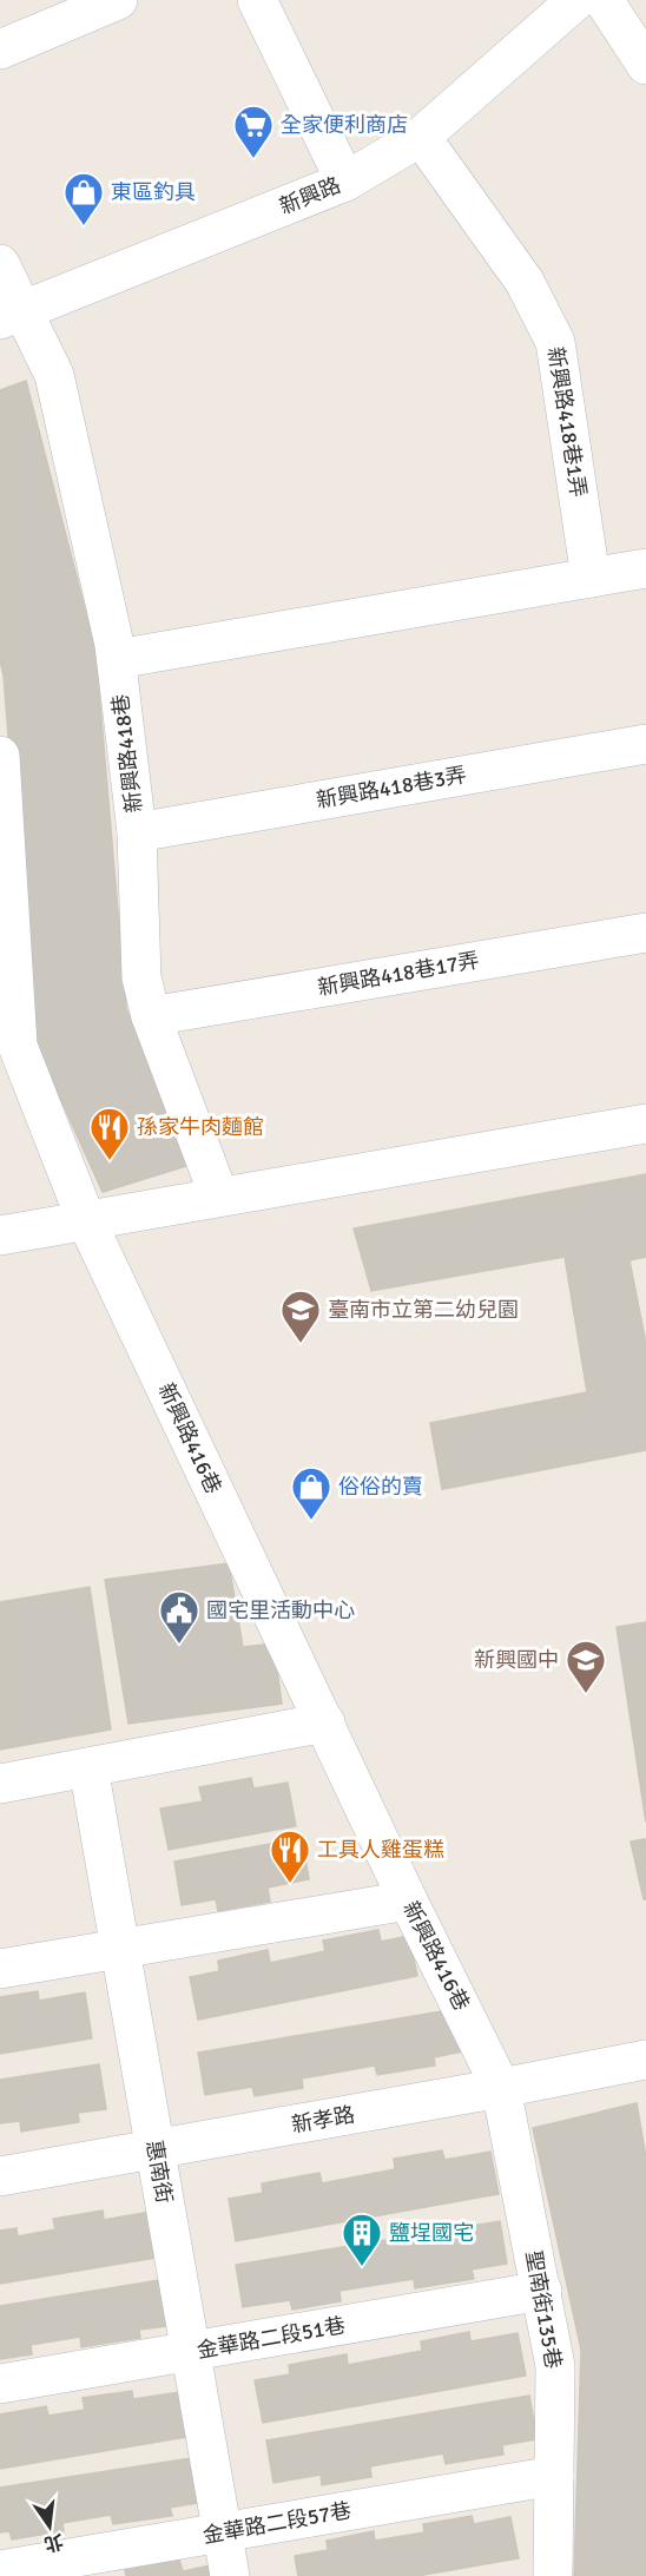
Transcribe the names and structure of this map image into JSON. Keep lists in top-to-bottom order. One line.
{"streets":{"street":["新興路","新興路418巷1弄","新興路418巷","新興路418巷3弄","新興路418巷17弄","新興路416巷","新孝路","惠南街","聖南街135巷","金華路二段51巷","金華路二段57巷"]},"crossings":[["新興路","新興路418巷1弄"],["新興路","新興路418巷"],["新興路418巷","新興路418巷3弄"],["新興路418巷","新興路418巷17弄"],["新興路416巷","新孝路"],["新興路416巷","聖南街135巷"],["新孝路","惠南街"],["新孝路","聖南街135巷"],["惠南街","金華路二段51巷"],["惠南街","金華路二段57巷"],["聖南街135巷","金華路二段51巷"],["聖南街135巷","金華路二段57巷"]],"places":{"supermarket":["全家便利商店"],"shop":["東區釣具","俗俗的賣"],"restaurant":["孫家牛肉麵館","工具人雞蛋糕"],"school or university":["臺南市立第二幼兒園","新興國中"],"public building":["國宅里活動中心"],"building":["鹽埕國宅"]},"north":"bottom"}
